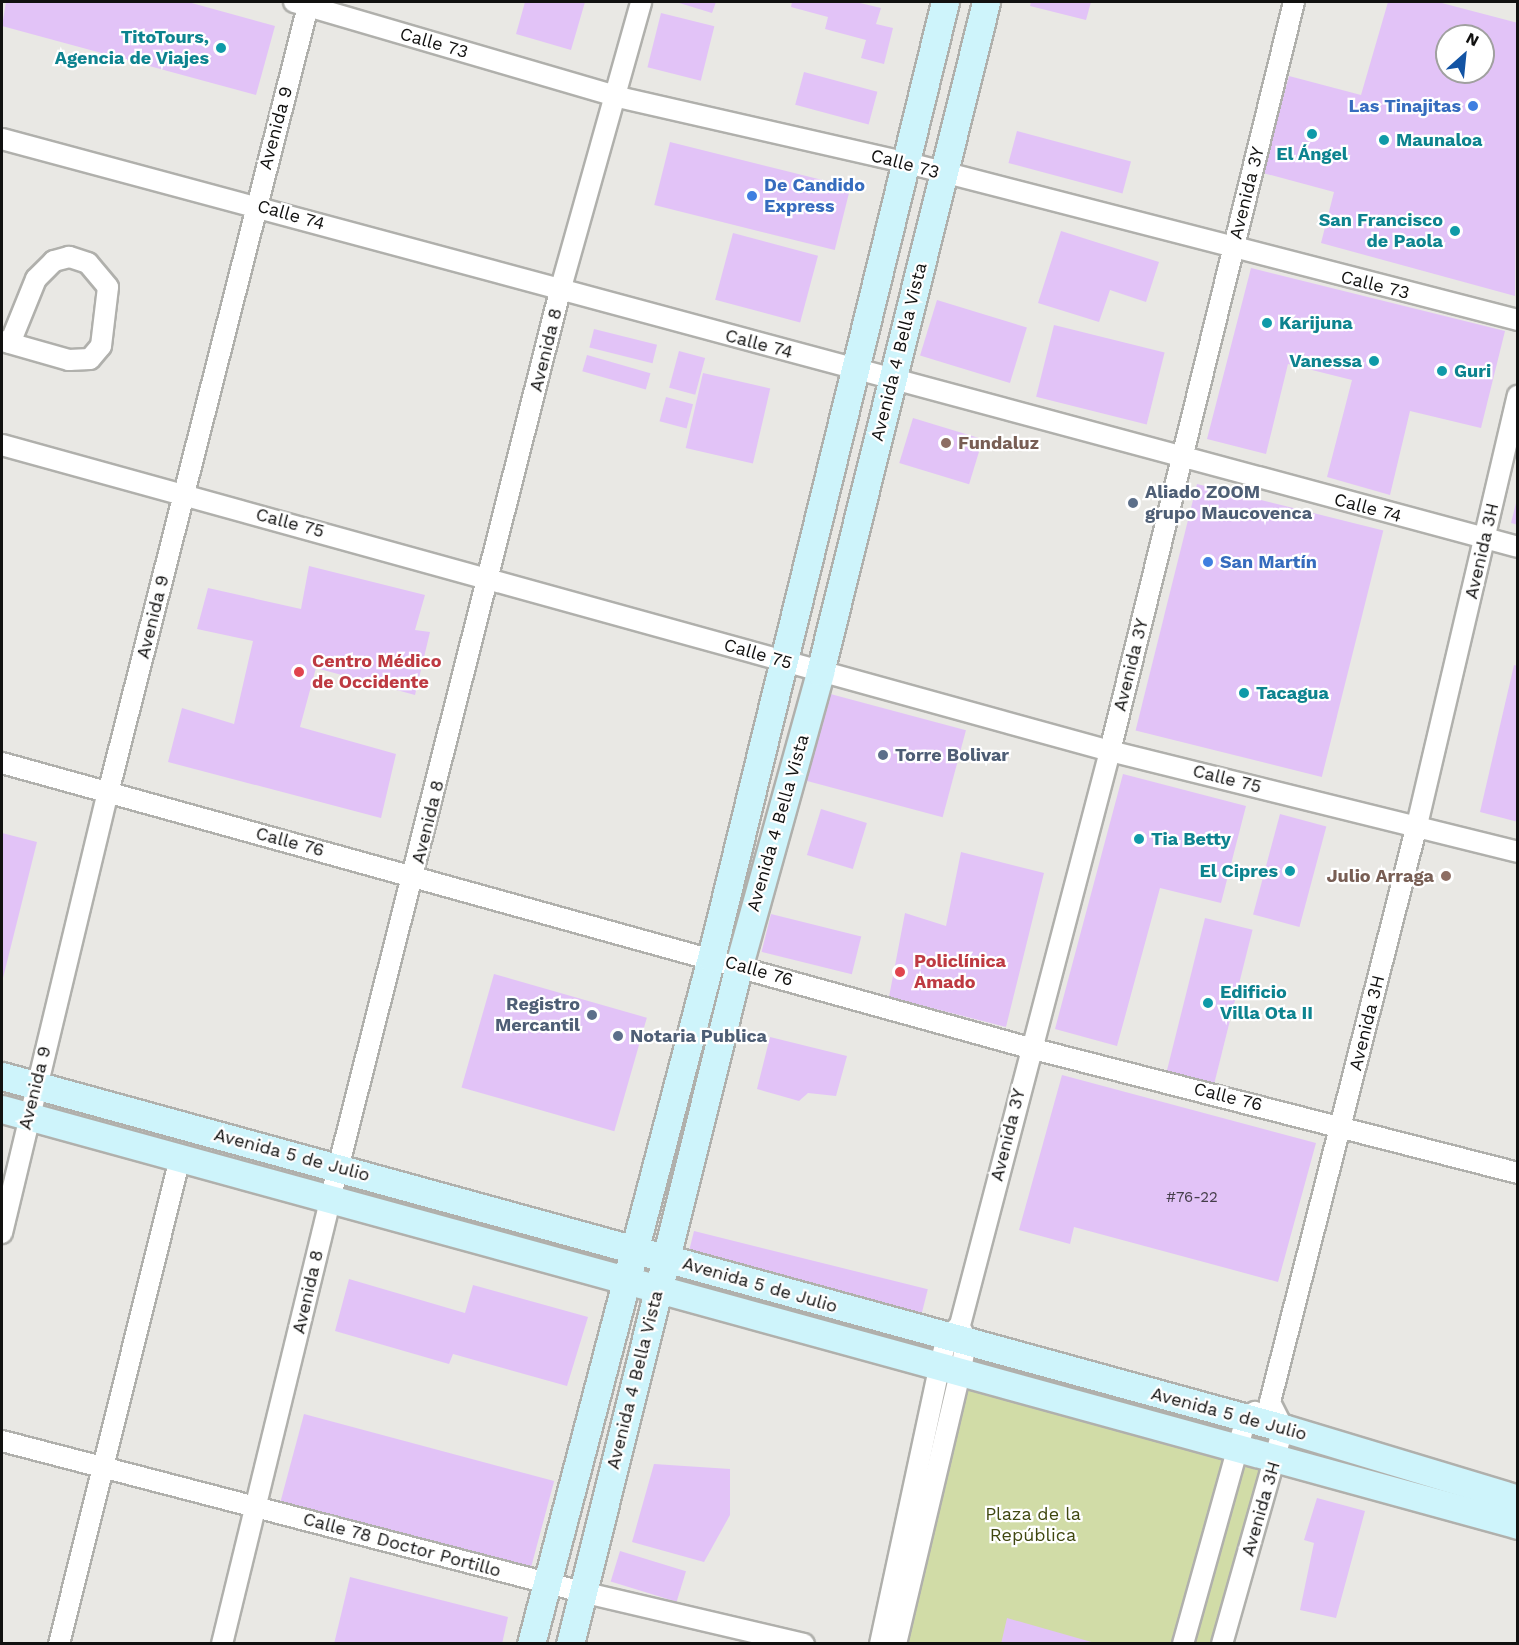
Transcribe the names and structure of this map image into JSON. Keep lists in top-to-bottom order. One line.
{"streets":{"street":["Calle 73","Avenida 9","Avenida 3Y","Calle 74","Avenida 8","Avenida 4 Bella Vista","Calle 75","Avenida 3H","Calle 76","Avenida 5 de Julio","Calle 78 Doctor Portillo"]},"crossings":[["Calle 73","Avenida 9"],["Calle 73","Avenida 3Y"],["Calle 73","Avenida 8"],["Calle 73","Avenida 4 Bella Vista"],["Avenida 9","Calle 74"],["Avenida 9","Calle 75"],["Avenida 9","Calle 76"],["Avenida 9","Avenida 5 de Julio"],["Avenida 3Y","Calle 74"],["Avenida 3Y","Calle 75"],["Avenida 3Y","Calle 76"],["Avenida 3Y","Avenida 5 de Julio"],["Calle 74","Avenida 8"],["Calle 74","Avenida 4 Bella Vista"],["Calle 74","Avenida 3H"],["Avenida 8","Calle 75"],["Avenida 8","Calle 76"],["Avenida 8","Avenida 5 de Julio"],["Avenida 8","Calle 78 Doctor Portillo"],["Avenida 4 Bella Vista","Calle 75"],["Avenida 4 Bella Vista","Calle 76"],["Avenida 4 Bella Vista","Avenida 5 de Julio"],["Avenida 4 Bella Vista","Calle 78 Doctor Portillo"],["Calle 75","Avenida 3H"],["Avenida 3H","Calle 76"],["Avenida 3H","Avenida 5 de Julio"]],"parks":["Plaza de la República"],"places":["TitoTours, Agencia de Viajes","Las Tinajitas","El Ángel","Maunaloa","De Candido Express","San Francisco de Paola","Karijuna","Vanessa","Guri","Fundaluz","Aliado ZOOM grupo Maucovenca","San Martín","Centro Médico de Occidente","Tacagua","Torre Bolivar","Tia Betty","El Cipres","Julio Arraga","Policlínica Amado","Edificio Villa Ota II","Registro Mercantil","Notaria Publica"],"house_numbers":["#76-22"],"north":"top right"}
